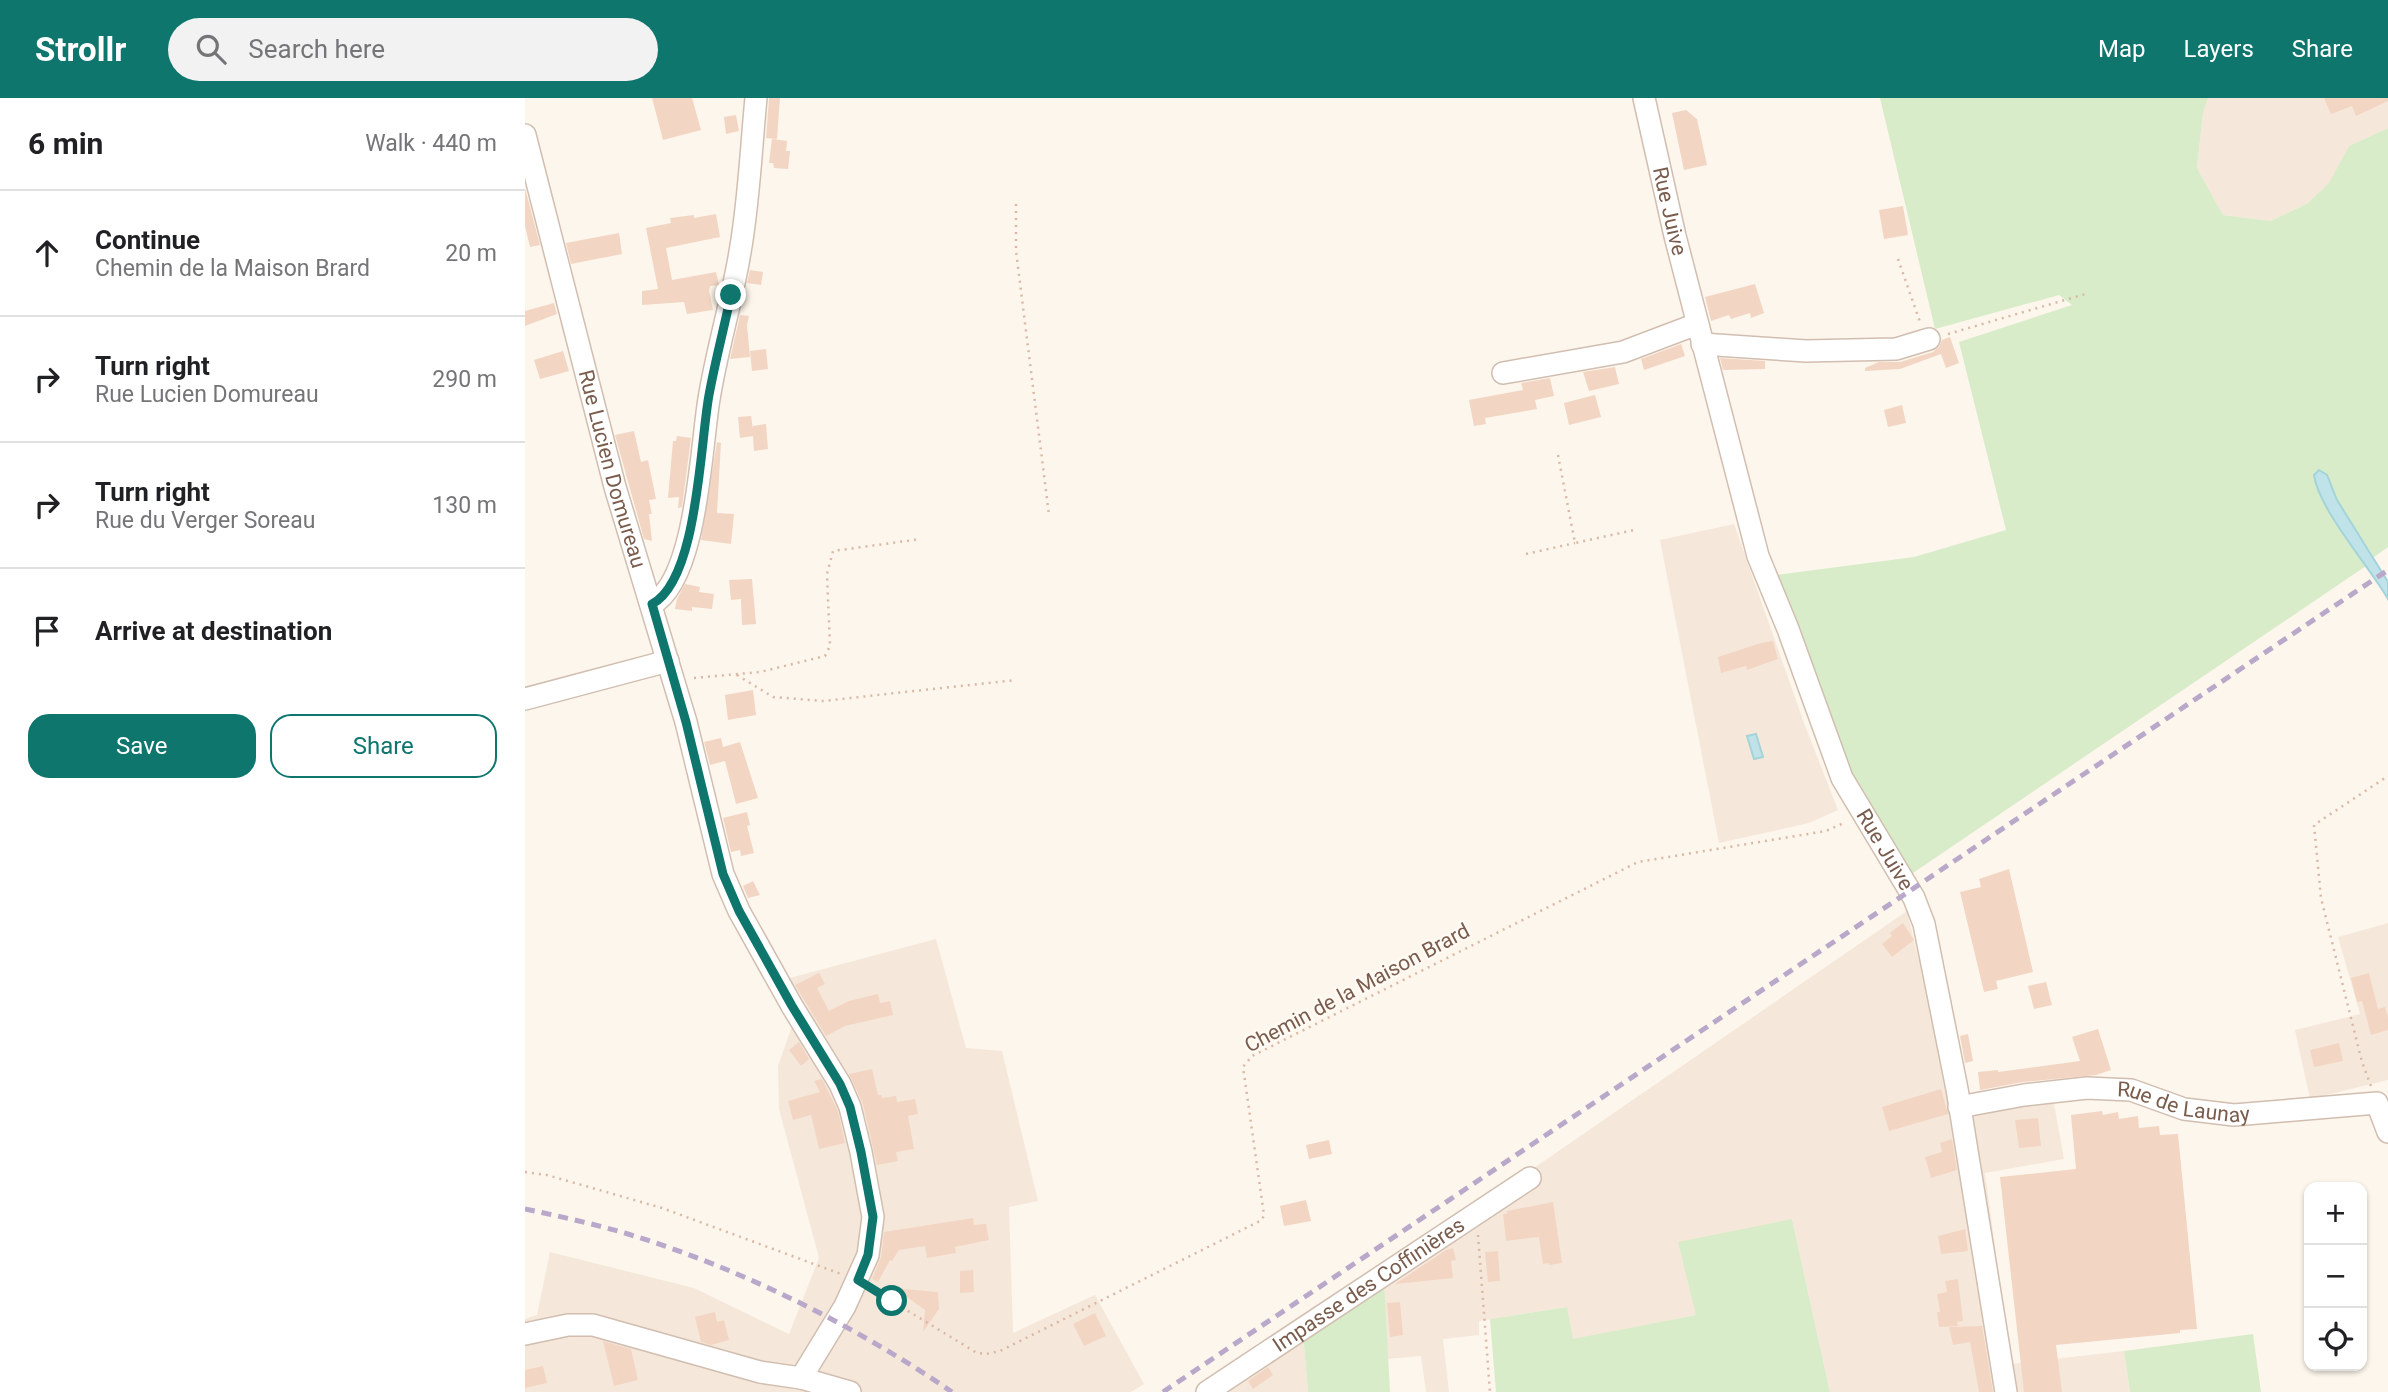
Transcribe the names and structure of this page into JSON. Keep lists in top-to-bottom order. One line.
{"streets":{"street":["Rue Juive","Rue Lucien Domureau","Rue de Launay","Impasse des Coffinières"],"path":["Chemin de la Maison Brard"]},"crossings":[["Rue Juive","Chemin de la Maison Brard"],["Rue Juive","Rue de Launay"],["Rue Lucien Domureau","Chemin de la Maison Brard"]],"page":{"header":"Strollr","search":"Search here","nav":["Map","Layers","Share"],"heading":["6 min","Walk · 440 m"],"list":[["Continue","Chemin de la Maison Brard","20 m"],["Turn right","Rue Lucien Domureau","290 m"],["Turn right","Rue du Verger Soreau","130 m"],"Arrive at destination"],"buttons":["Save","Share"],"map_buttons":["+","−"]}}
